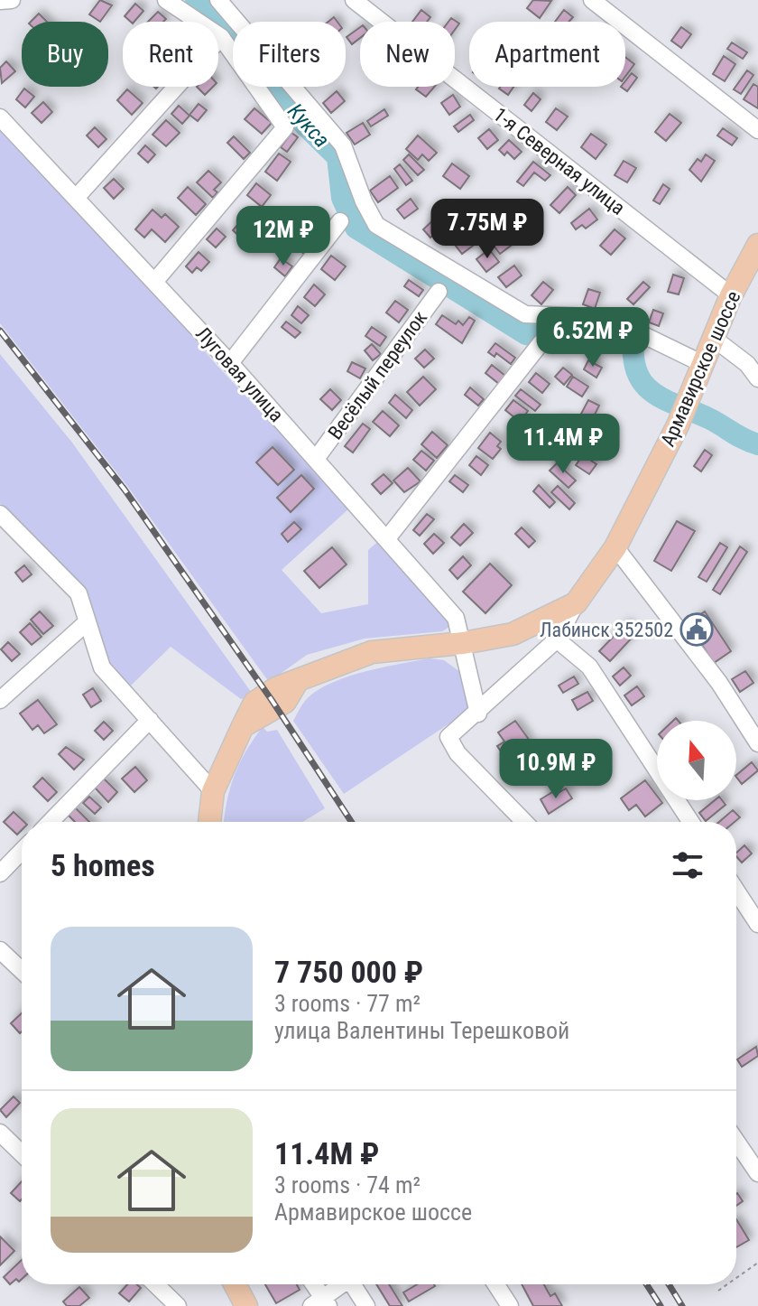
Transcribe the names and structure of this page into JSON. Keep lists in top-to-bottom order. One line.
{"streets":{"main road":["Армавирское шоссе"],"street":["1-я Северная улица","Луговая улица","Весёлый переулок"]},"crossings":[["1-я Северная улица","Армавирское шоссе"],["Армавирское шоссе","Луговая улица"],["Луговая улица","Весёлый переулок"]],"water":["Кукса"],"places":{"public building":["Лабинск 352502"]},"north":"top","page":{"chip":["Buy","Rent","Filters","New","Apartment"],"price":["7.75M ₽","12M ₽","6.52M ₽","11.4M ₽","10.9M ₽"],"heading":"5 homes","list":[{"name":"7 750 000 ₽","note":"3 rooms · 77 m² · улица Валентины Терешковой"},{"name":"11.4M ₽","note":"3 rooms · 74 m² · Армавирское шоссе"}]}}
